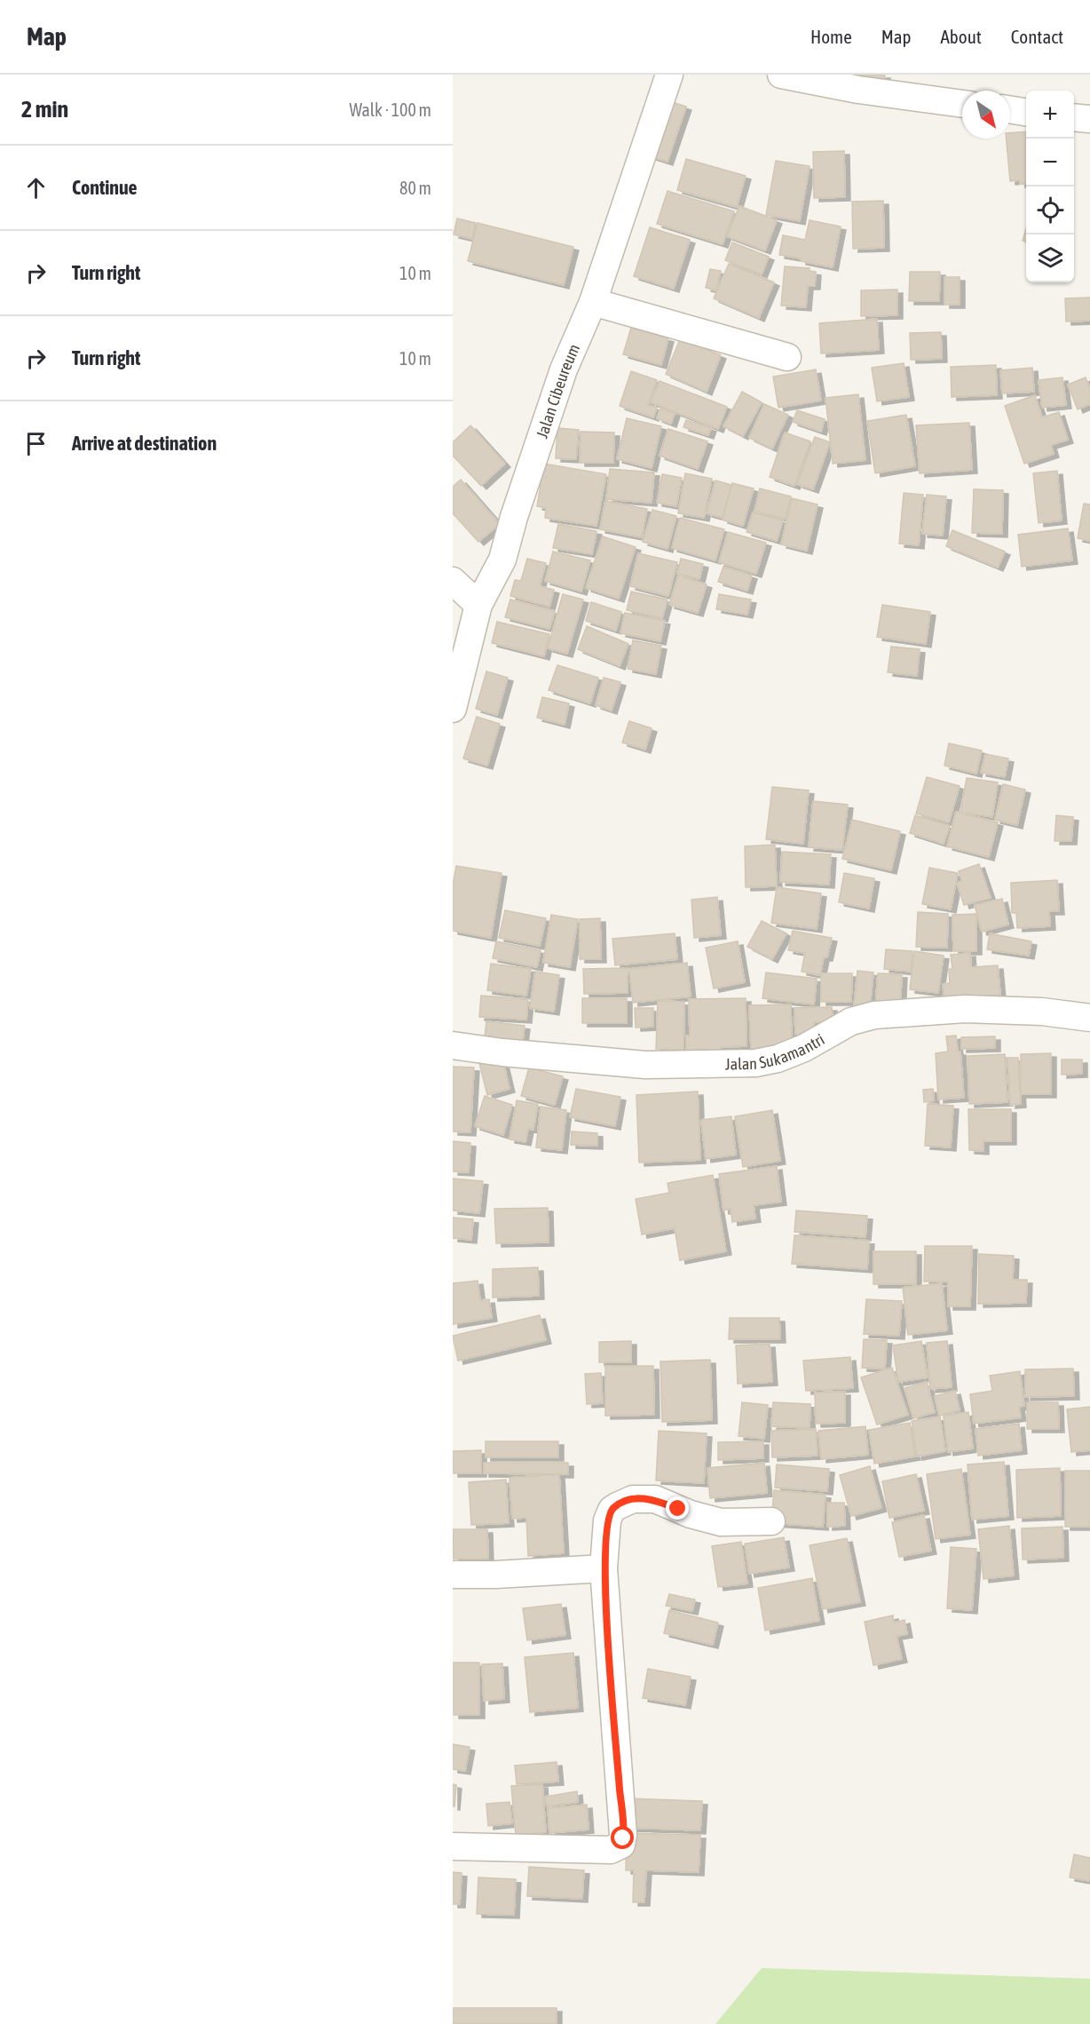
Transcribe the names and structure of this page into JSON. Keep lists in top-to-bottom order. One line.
{"streets":{"street":["Jalan Cibeureum","Jalan Sukamantri"]},"north":"bottom right","page":{"header":"Map","nav":["Home","Map","About","Contact"],"heading":["2 min","Walk · 100 m"],"map_buttons":["+","−"],"list":[["Continue","80 m"],["Turn right","10 m"],["Turn right","10 m"],"Arrive at destination"]}}
